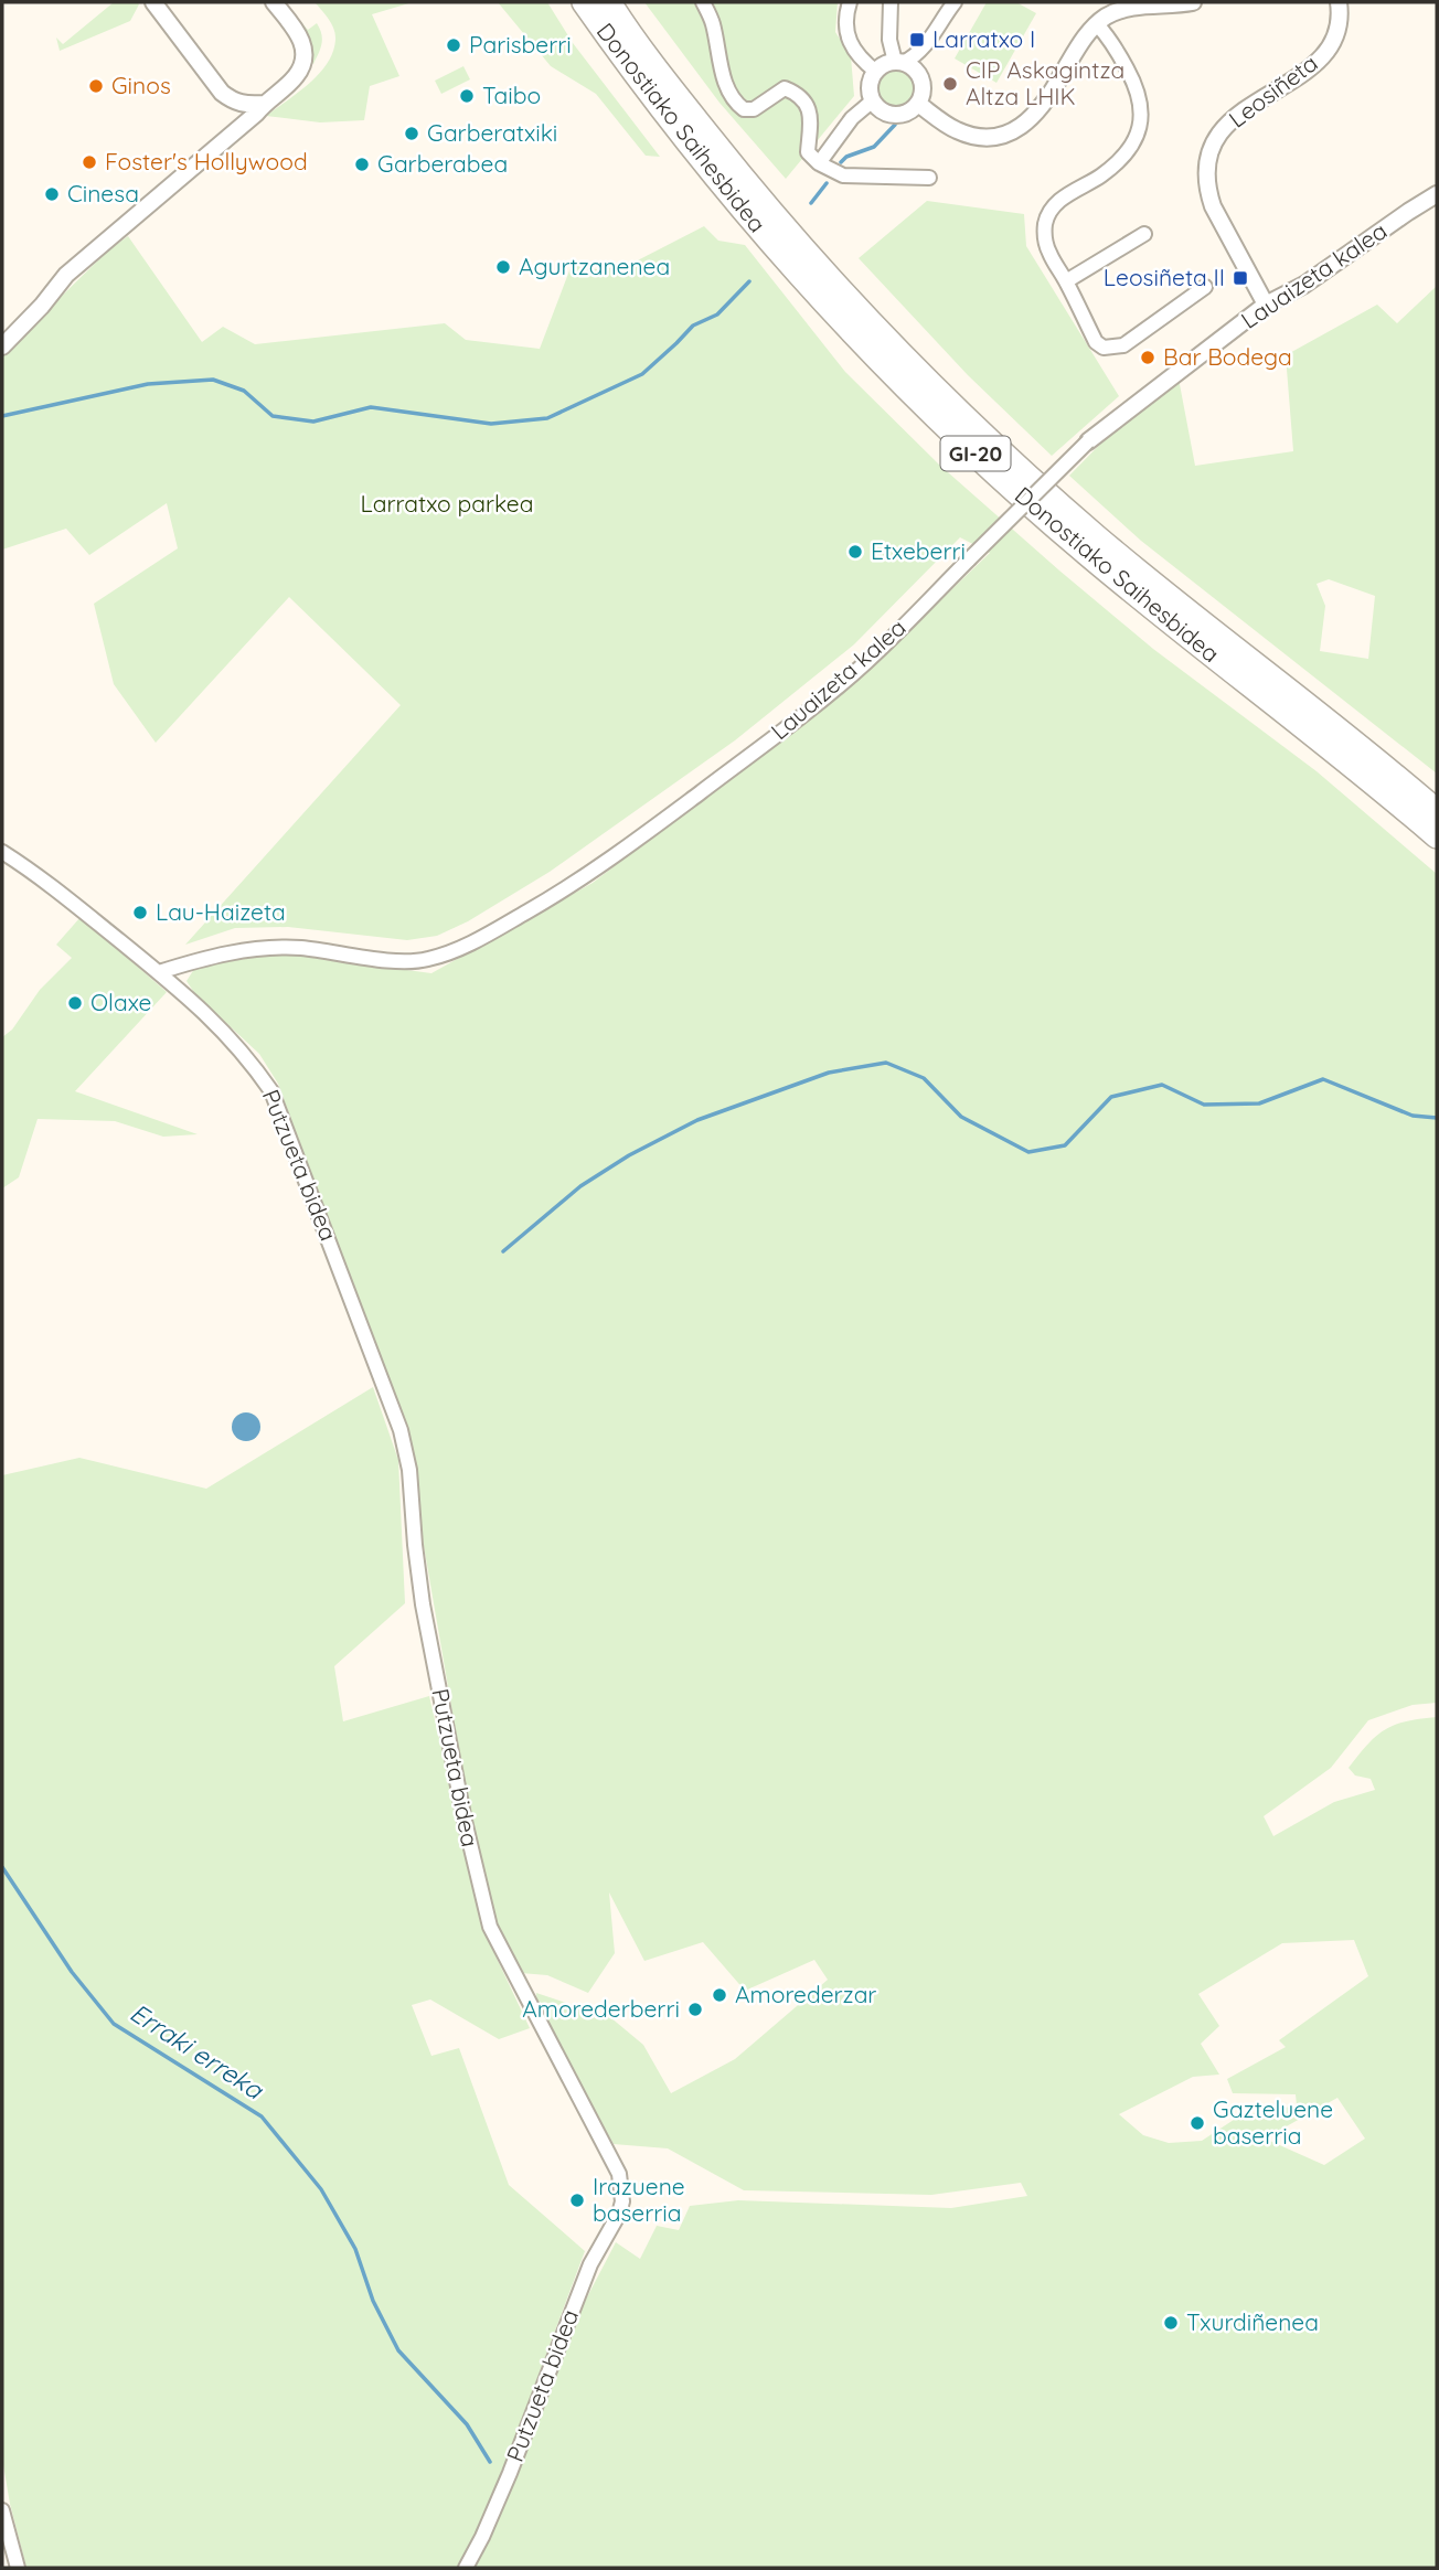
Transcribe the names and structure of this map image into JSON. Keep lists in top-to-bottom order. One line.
{"streets":{"highway":["Donostiako Saihesbidea","GI-20"],"street":["Leosiñeta","Lauaizeta kalea","Putzueta bidea"]},"crossings":[["Leosiñeta","Lauaizeta kalea"],["Lauaizeta kalea","Putzueta bidea"]],"water":["Erraki erreka"],"parks":["Larratxo parkea"],"places":{"transit":["Larratxo I","Leosiñeta II"],"other":["Parisberri","CIP Askagintza Altza LHIK","Ginos","Taibo","Garberatxiki","Foster's Hollywood","Garberabea","Cinesa","Agurtzanenea","Bar Bodega","Etxeberri","Lau-Haizeta","Olaxe","Amorederzar","Amorederberri","Gazteluene baserria","Irazuene baserria","Txurdiñenea"]}}
